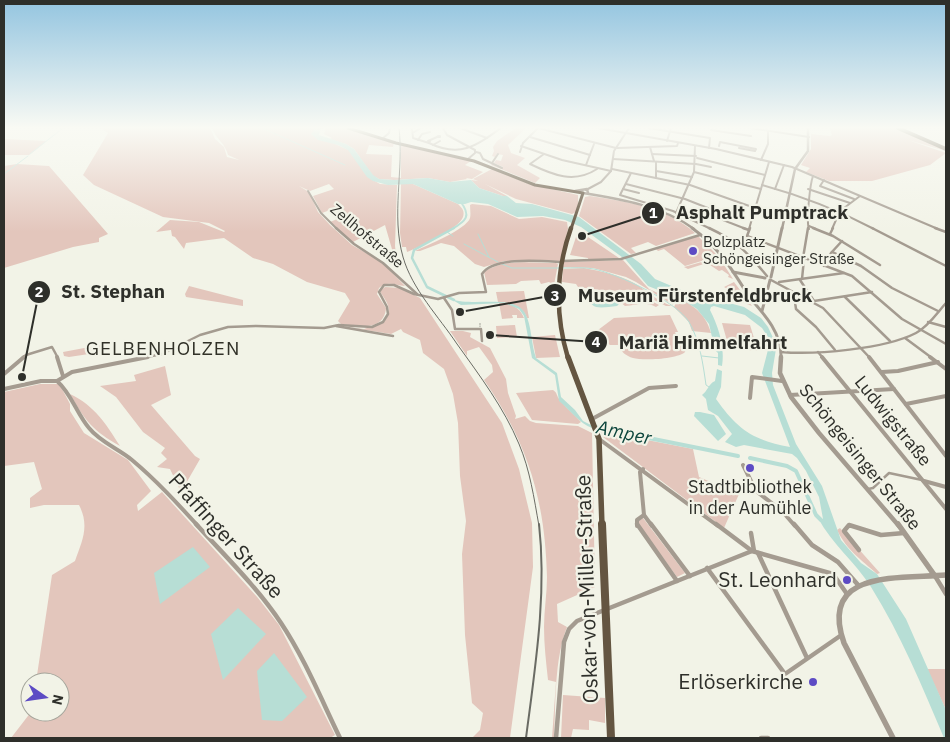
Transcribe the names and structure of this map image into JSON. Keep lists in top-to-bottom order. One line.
{"streets":{"main road":["Oskar-von-Miller-Straße"],"street":["Zellhofstraße","Ludwigstraße","Schöngeisinger Straße","Pfaffinger Straße"]},"districts":["GELBENHOLZEN"],"water":["Amper"],"places":["Asphalt Pumptrack","Bolzplatz Schöngeisinger Straße","Museum Fürstenfeldbruck","Mariä Himmelfahrt","St. Stephan","Stadtbibliothek in der Aumühle","St. Leonhard","Erlöserkirche"],"north":"right"}
